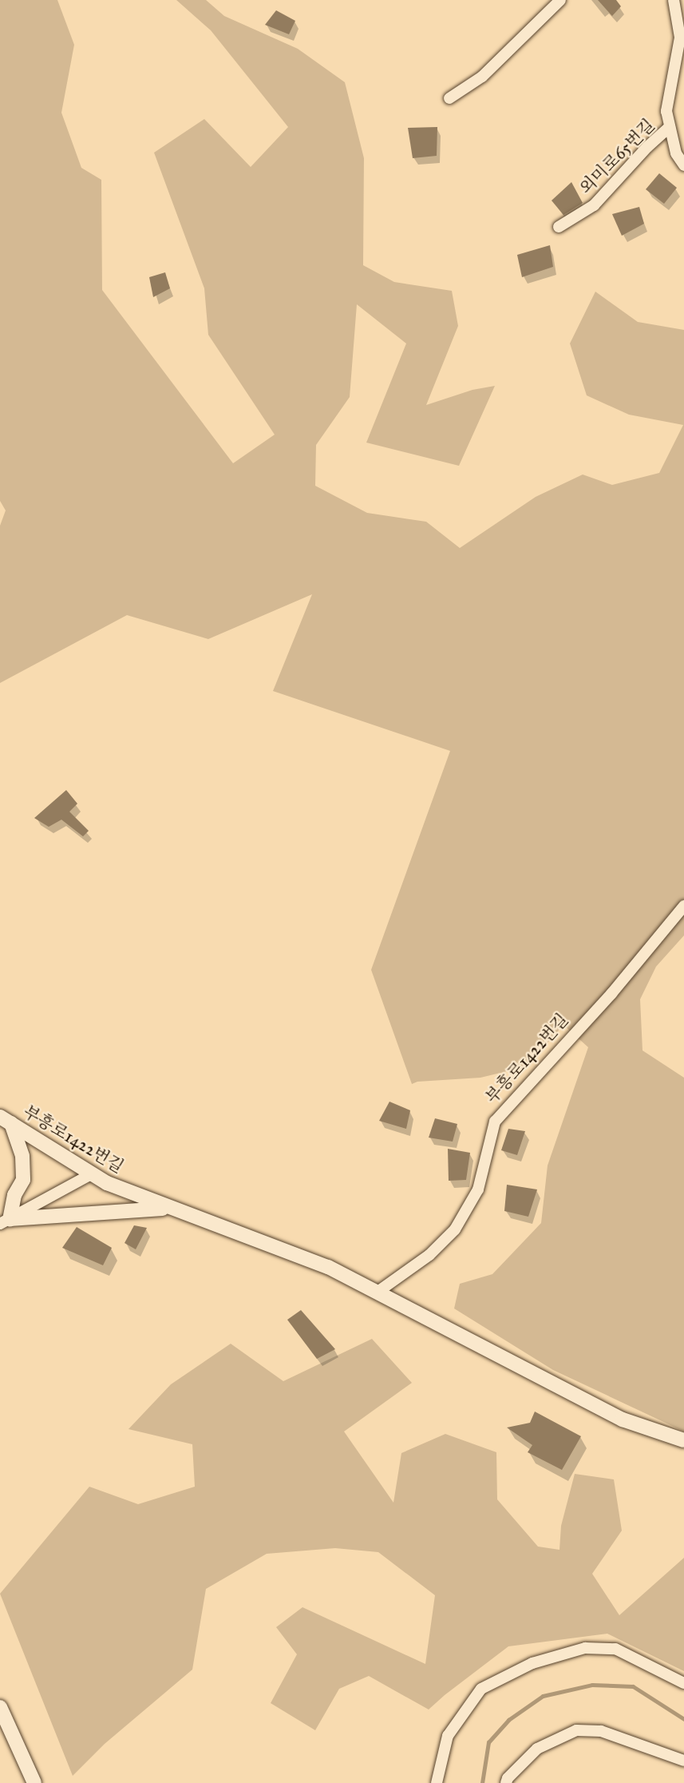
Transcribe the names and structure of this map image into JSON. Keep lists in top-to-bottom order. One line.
{"streets":{"street":["외미로65번길","부흥로1422번길"]}}
